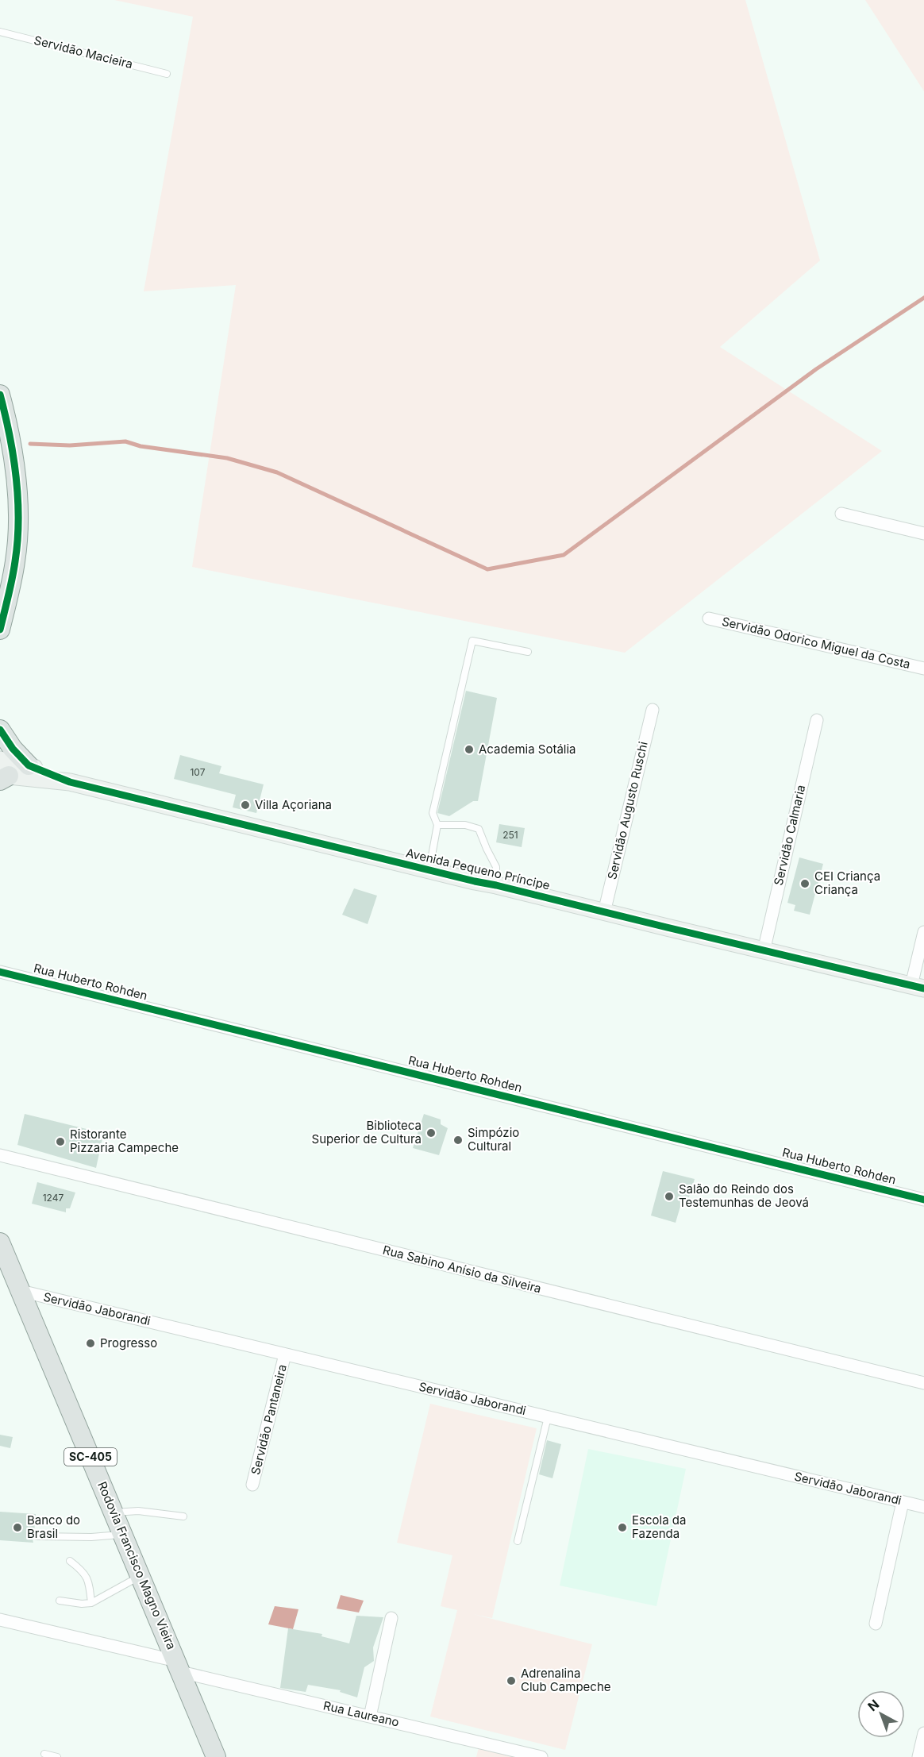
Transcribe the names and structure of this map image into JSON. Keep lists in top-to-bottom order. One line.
{"streets":{"main road":["Avenida Pequeno Príncipe","SC-405","Rodovia Francisco Magno Vieira"],"street":["Servidão Odorico Miguel da Costa","Servidão Augusto Ruschi","Servidão Calmaria","Rua Huberto Rohden","Rua Sabino Anísio da Silveira","Servidão Jaborandi","Servidão Pantaneira","Rua Laureano"],"lane":["Servidão Macieira"]},"crossings":[["Servidão Augusto Ruschi","Avenida Pequeno Príncipe"],["Servidão Calmaria","Avenida Pequeno Príncipe"],["Servidão Jaborandi","Servidão Pantaneira"],["Servidão Jaborandi","Rodovia Francisco Magno Vieira"],["Rodovia Francisco Magno Vieira","Rua Laureano"]],"places":["Academia Sotália","Villa Açoriana","CEI Criança Criança","Biblioteca Superior de Cultura","Simpózio Cultural","Ristorante Pizzaria Campeche","Salão do Reindo dos Testemunhas de Jeová","Progresso","Banco do Brasil","Escola da Fazenda","Adrenalina Club Campeche"],"house_numbers":["107","251","1247"],"north":"top left"}
